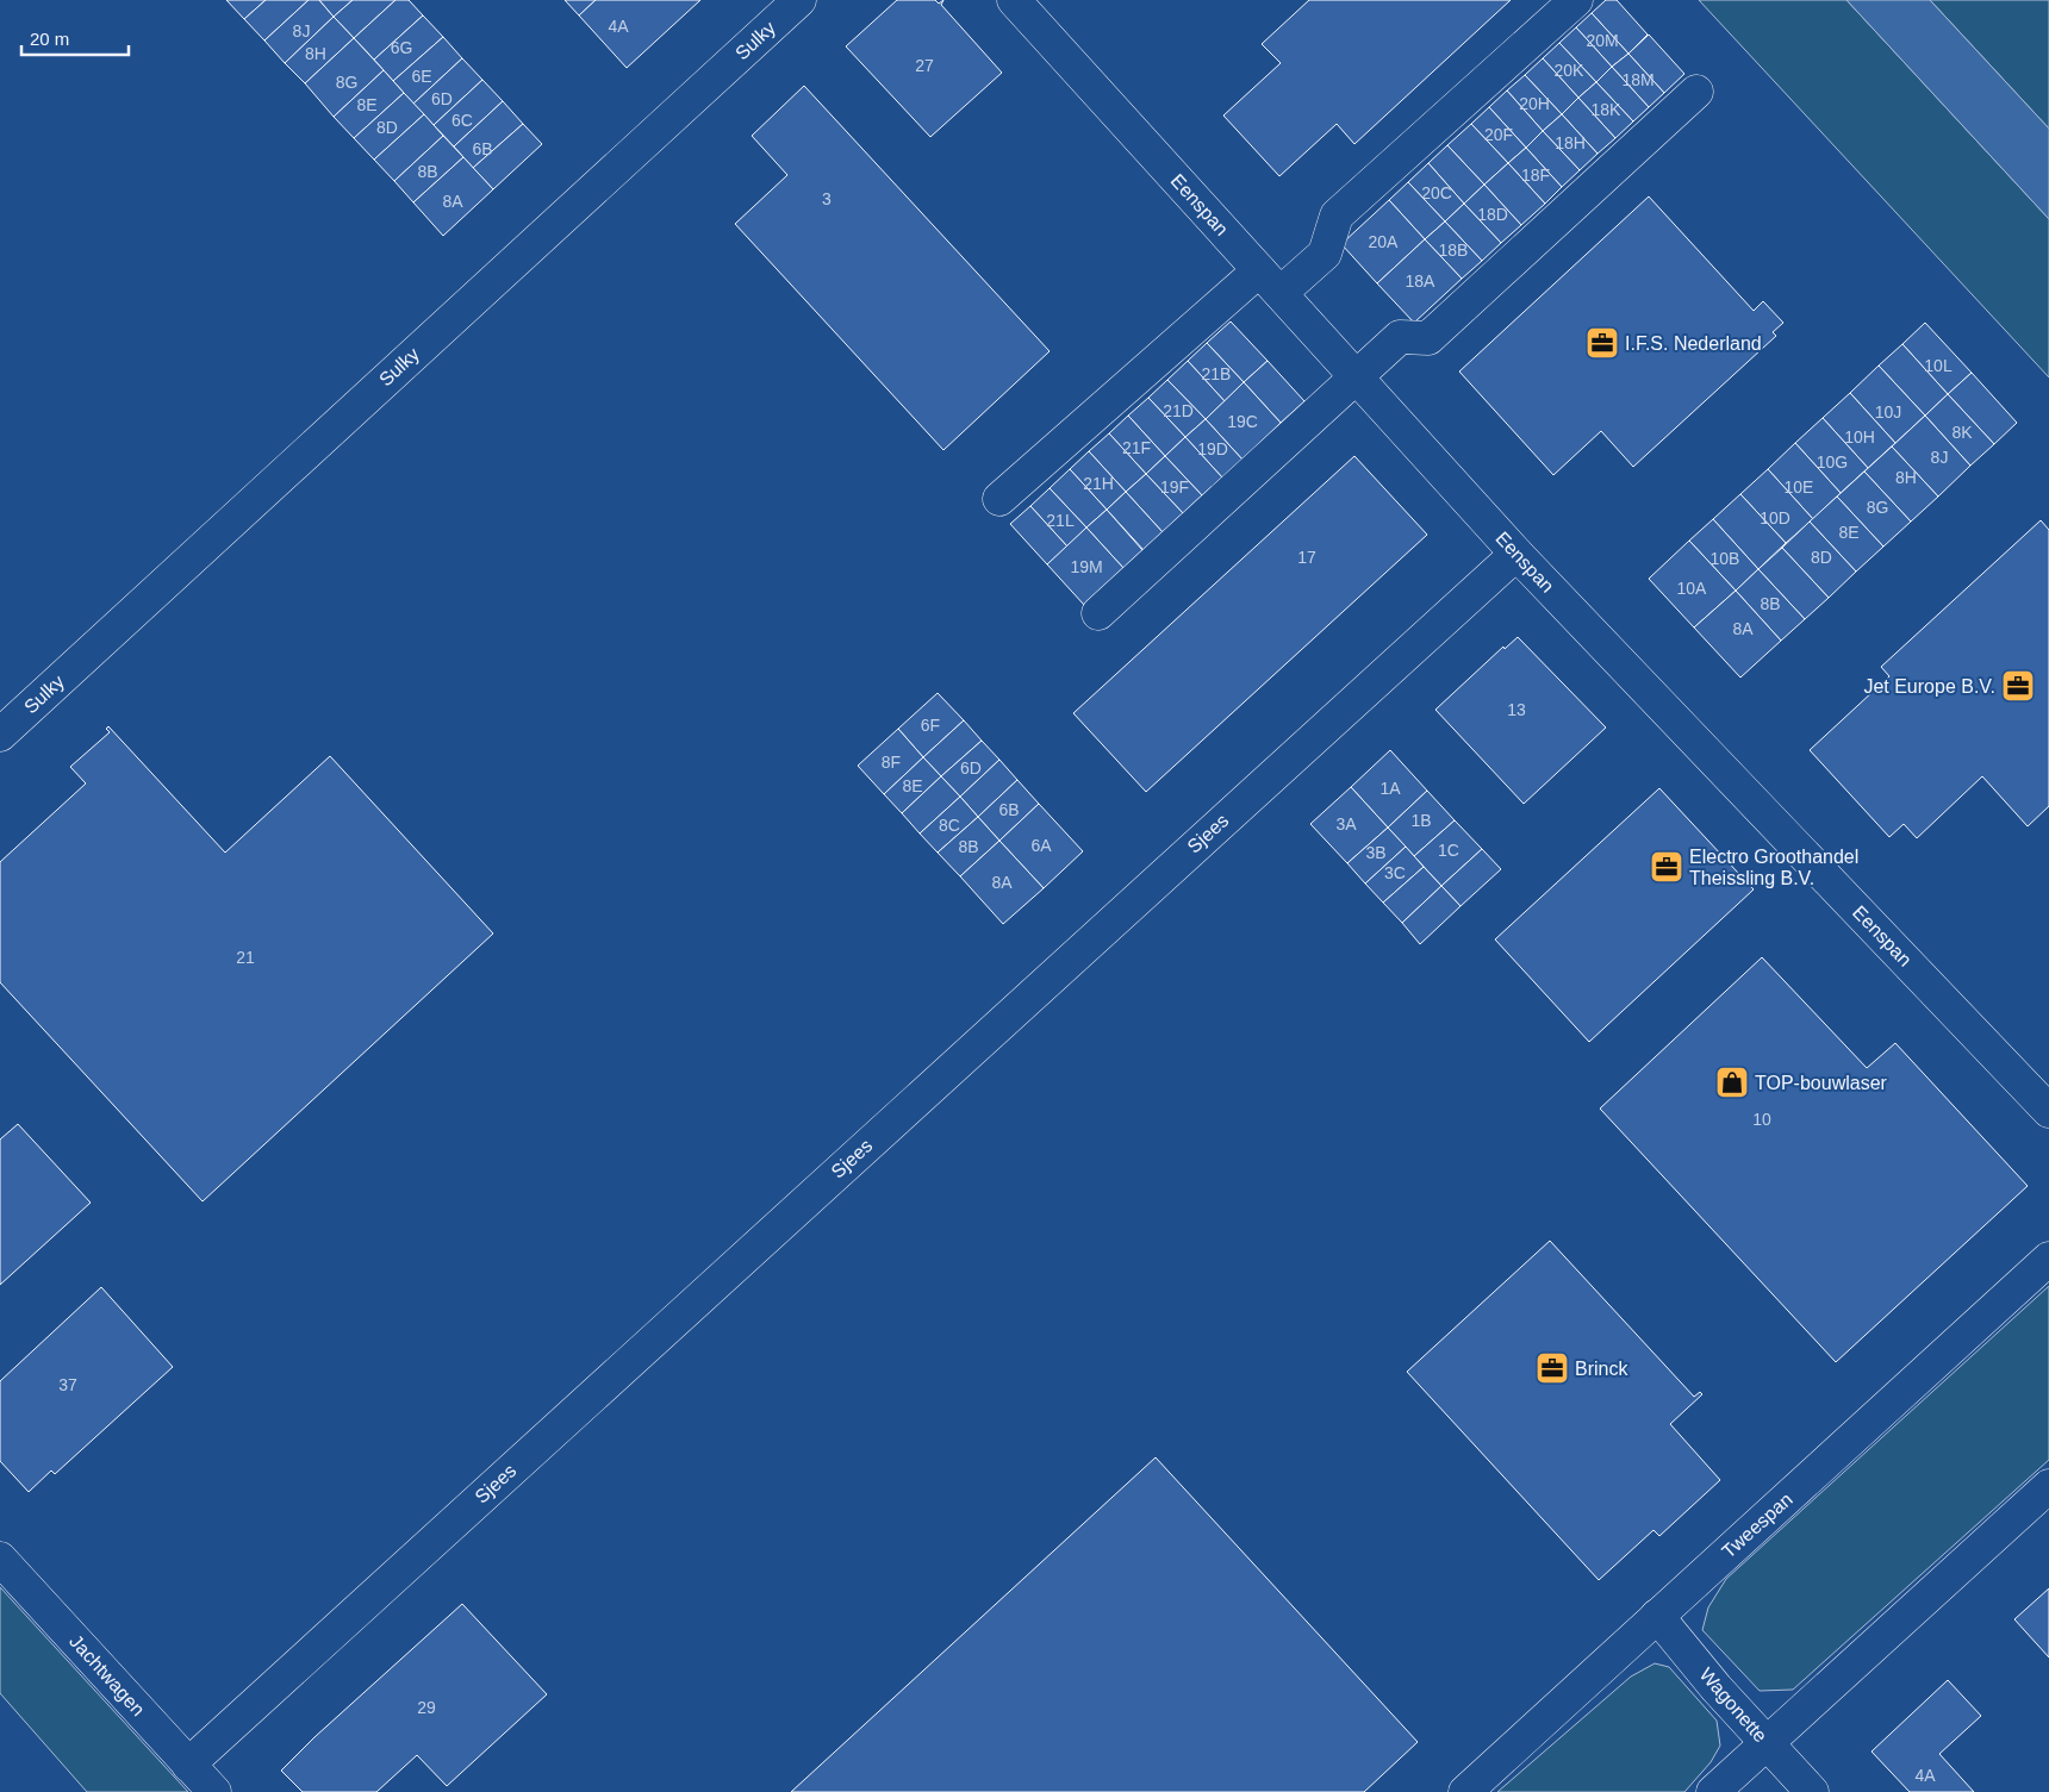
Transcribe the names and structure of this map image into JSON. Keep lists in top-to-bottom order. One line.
{"streets":{"street":["Sulky","Eenspan","Sjees","Tweespan","Jachtwagen","Wagonette"]},"crossings":[["Eenspan","Sjees"],["Sjees","Jachtwagen"],["Tweespan","Wagonette"]],"places":{"office":["I.F.S. Nederland","Jet Europe B.V.","Electro Groothandel Theissling B.V.","Brinck"],"shop":["TOP-bouwlaser"]},"house_numbers":["4A","8J","20M","6G","8H","27","20K","6E","18M","8G","6D","20H","8E","18K","6C","8D","20F","18H","6B","8B","18F","20C","3","8A","18D","20A","18B","18A","10L","21B","21D","10J","19C","8K","10H","21F","19D","8J","10G","8H","21H","19F","10E","8G","10D","21L","8E","17","8D","10B","19M","10A","8B","8A","13","6F","8F","6D","8E","1A","6B","1B","3A","8C","6A","8B","1C","3B","3C","8A","21","10","37","29","4A"],"scale_bar":"20 m"}
